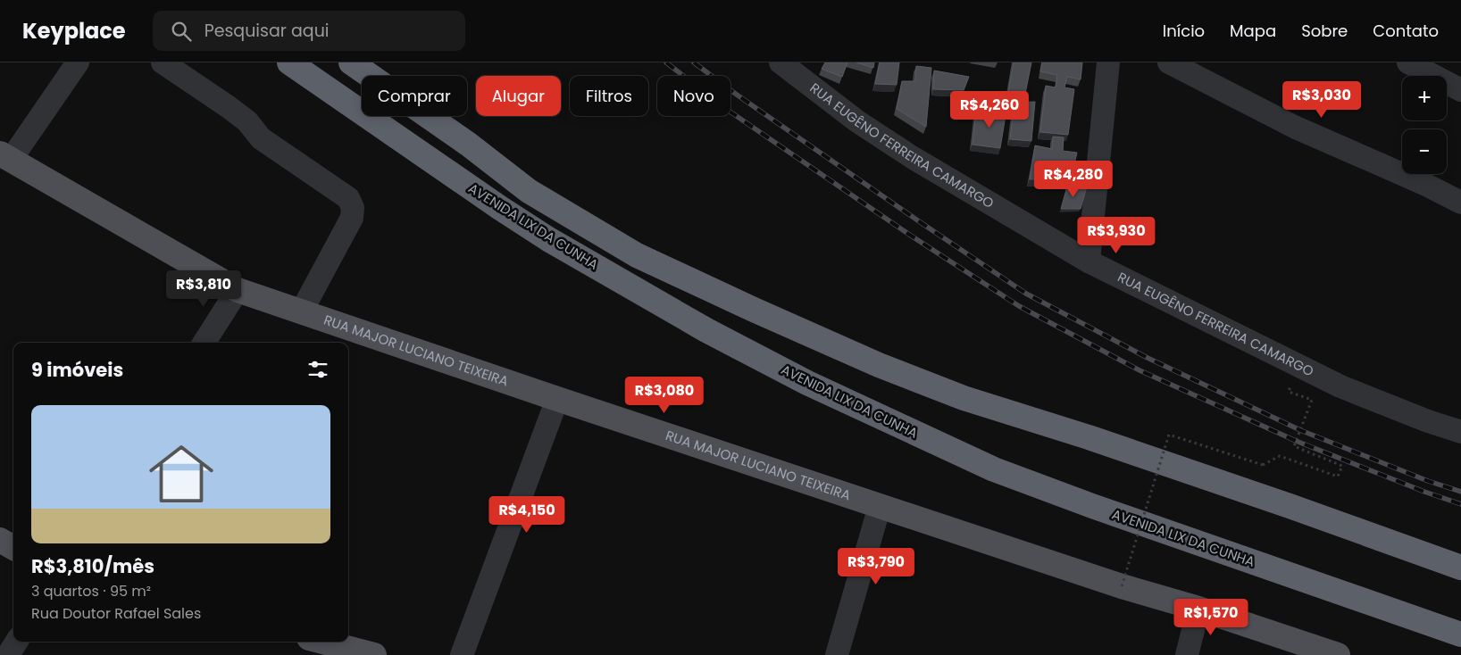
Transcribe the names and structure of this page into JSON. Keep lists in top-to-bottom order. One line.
{"streets":{"highway":["AVENIDA LIX DA CUNHA"],"main road":["RUA MAJOR LUCIANO TEIXEIRA"],"street":["RUA EUGÊNO FERREIRA CAMARGO"]},"page":{"header":"Keyplace","search":"Pesquisar aqui","nav":["Início","Mapa","Sobre","Contato"],"map_buttons":["+","−"],"chip":["Comprar","Alugar","Filtros","Novo"],"price":["R$3,030","R$4,260","R$4,280","R$3,930","R$3,810","R$3,080","R$4,150","R$3,790","R$1,570"],"heading":"9 imóveis","list":[{"name":"R$3,810/mês","note":"3 quartos · 95 m² · Rua Doutor Rafael Sales"}]}}
